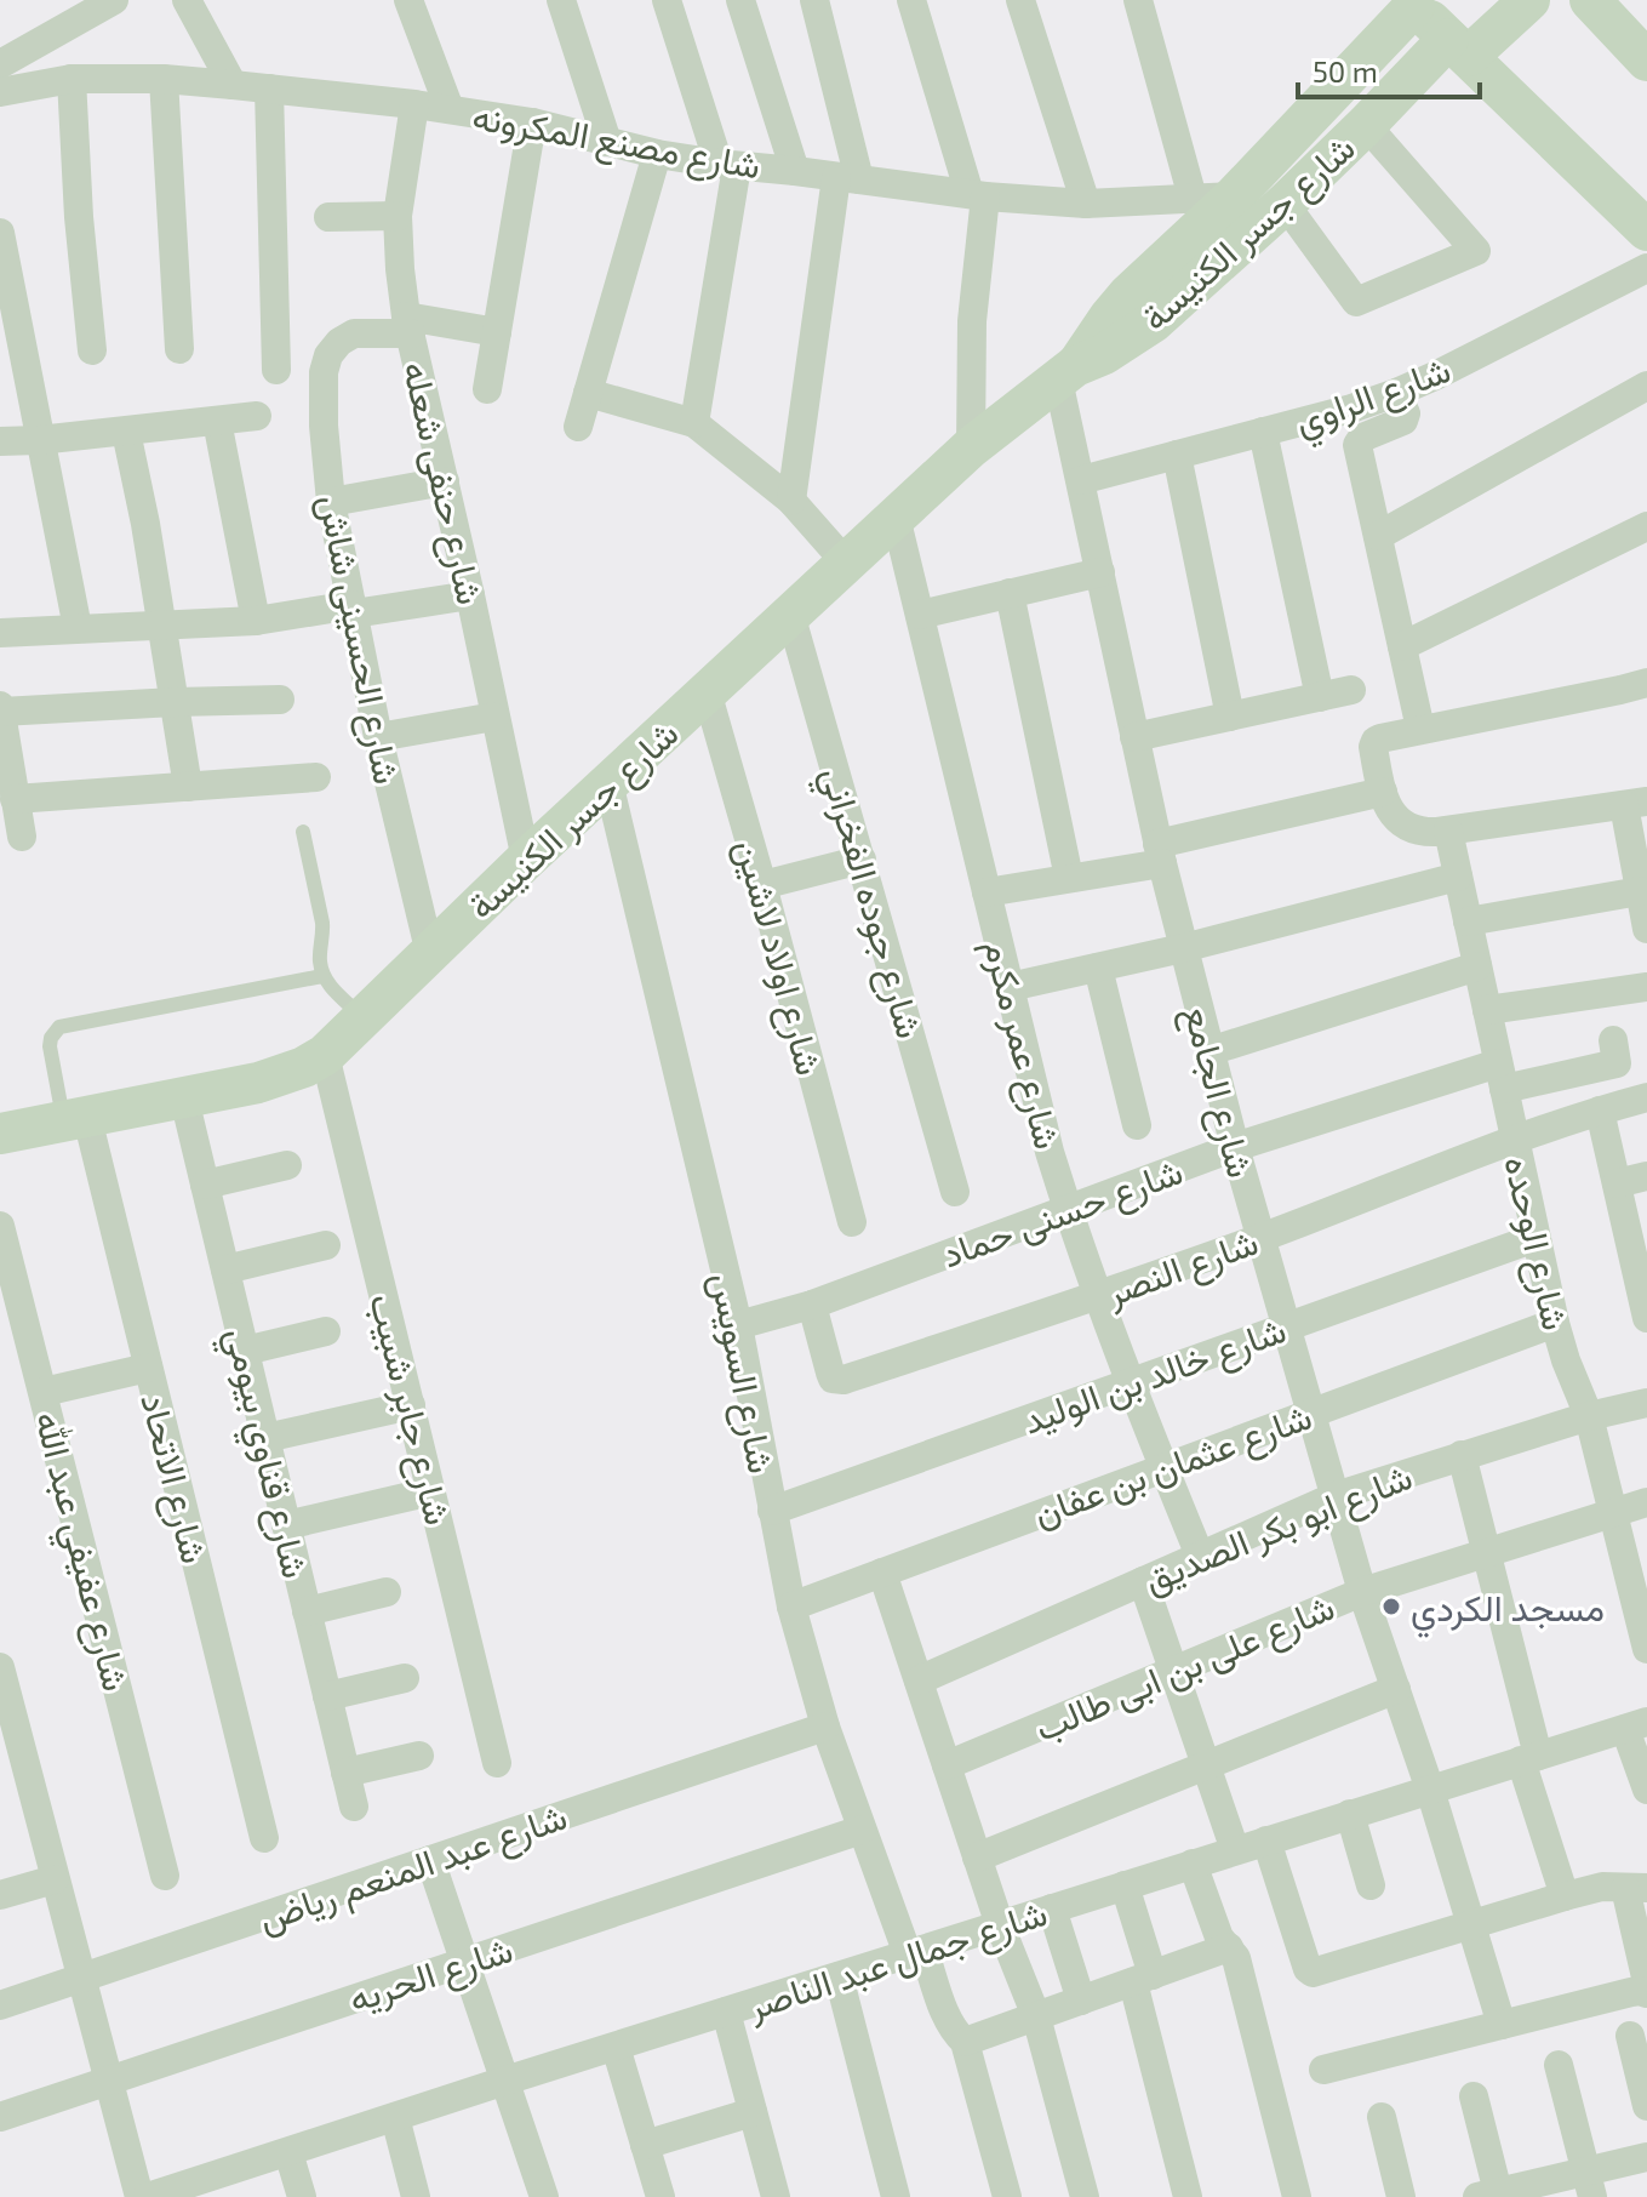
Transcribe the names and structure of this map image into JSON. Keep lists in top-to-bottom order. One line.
{"streets":{"main road":["شارع جسر الكنيسة"],"street":["شارع مصنع المكرونه","شارع الراوي","شارع حنفى شعله","شارع الحسينى شاش","شارع جوده الفخراني","شارع اولاد لاشين","شارع عمر مكرم","شارع الجامع","شارع حسنى حماد","شارع الوحده","شارع النصر","شارع السويس","شارع خالد بن الوليد","شارع جابر شبيب","شارع قناوي بيومي","شارع عثمان بن عفان","شارع الاتحاد","شارع ابو بكر الصديق","شارع عفيفي عبد الله","شارع على بن ابى طالب","شارع عبد المنعم رياض","شارع جمال عبد الناصر","شارع الحريه"]},"crossings":[["شارع مصنع المكرونه","شارع جسر الكنيسة"],["شارع مصنع المكرونه","شارع حنفى شعله"],["شارع جسر الكنيسة","شارع حنفى شعله"],["شارع جسر الكنيسة","شارع الحسينى شاش"],["شارع جسر الكنيسة","شارع جوده الفخراني"],["شارع جسر الكنيسة","شارع اولاد لاشين"],["شارع جسر الكنيسة","شارع عمر مكرم"],["شارع جسر الكنيسة","شارع الجامع"],["شارع جسر الكنيسة","شارع السويس"],["شارع جسر الكنيسة","شارع جابر شبيب"],["شارع جسر الكنيسة","شارع قناوي بيومي"],["شارع جسر الكنيسة","شارع الاتحاد"],["شارع الراوي","شارع الجامع"],["شارع حنفى شعله","شارع الحسينى شاش"],["شارع عمر مكرم","شارع حسنى حماد"],["شارع عمر مكرم","شارع النصر"],["شارع عمر مكرم","شارع خالد بن الوليد"],["شارع عمر مكرم","شارع عثمان بن عفان"],["شارع عمر مكرم","شارع ابو بكر الصديق"],["شارع الجامع","شارع حسنى حماد"],["شارع الجامع","شارع النصر"],["شارع الجامع","شارع خالد بن الوليد"],["شارع الجامع","شارع عثمان بن عفان"],["شارع الجامع","شارع ابو بكر الصديق"],["شارع الجامع","شارع على بن ابى طالب"],["شارع الجامع","شارع جمال عبد الناصر"],["شارع حسنى حماد","شارع الوحده"],["شارع حسنى حماد","شارع النصر"],["شارع حسنى حماد","شارع السويس"],["شارع الوحده","شارع النصر"],["شارع الوحده","شارع خالد بن الوليد"],["شارع الوحده","شارع عثمان بن عفان"],["شارع الوحده","شارع ابو بكر الصديق"],["شارع الوحده","شارع على بن ابى طالب"],["شارع السويس","شارع خالد بن الوليد"],["شارع السويس","شارع عثمان بن عفان"],["شارع السويس","شارع عبد المنعم رياض"],["شارع السويس","شارع جمال عبد الناصر"],["شارع السويس","شارع الحريه"]],"places":["مسجد الكردي"],"scale_bar":"50 m"}
